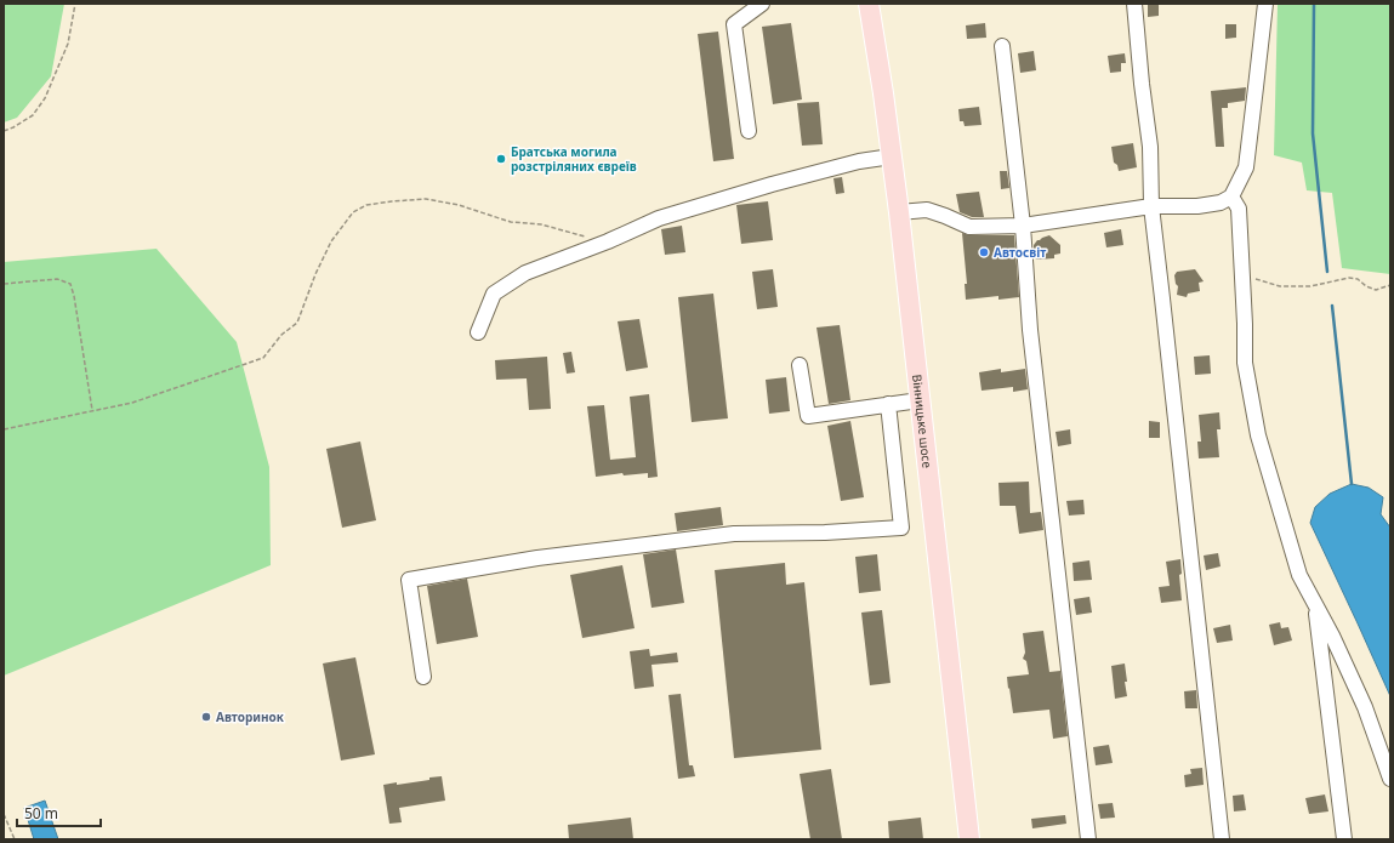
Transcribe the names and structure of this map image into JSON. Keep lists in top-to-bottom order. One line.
{"streets":{"main road":["Вінницьке шосе"]},"places":["Братська могила розстріляних євреїв","Автосвіт","Авторинок"],"scale_bar":"50 m"}
